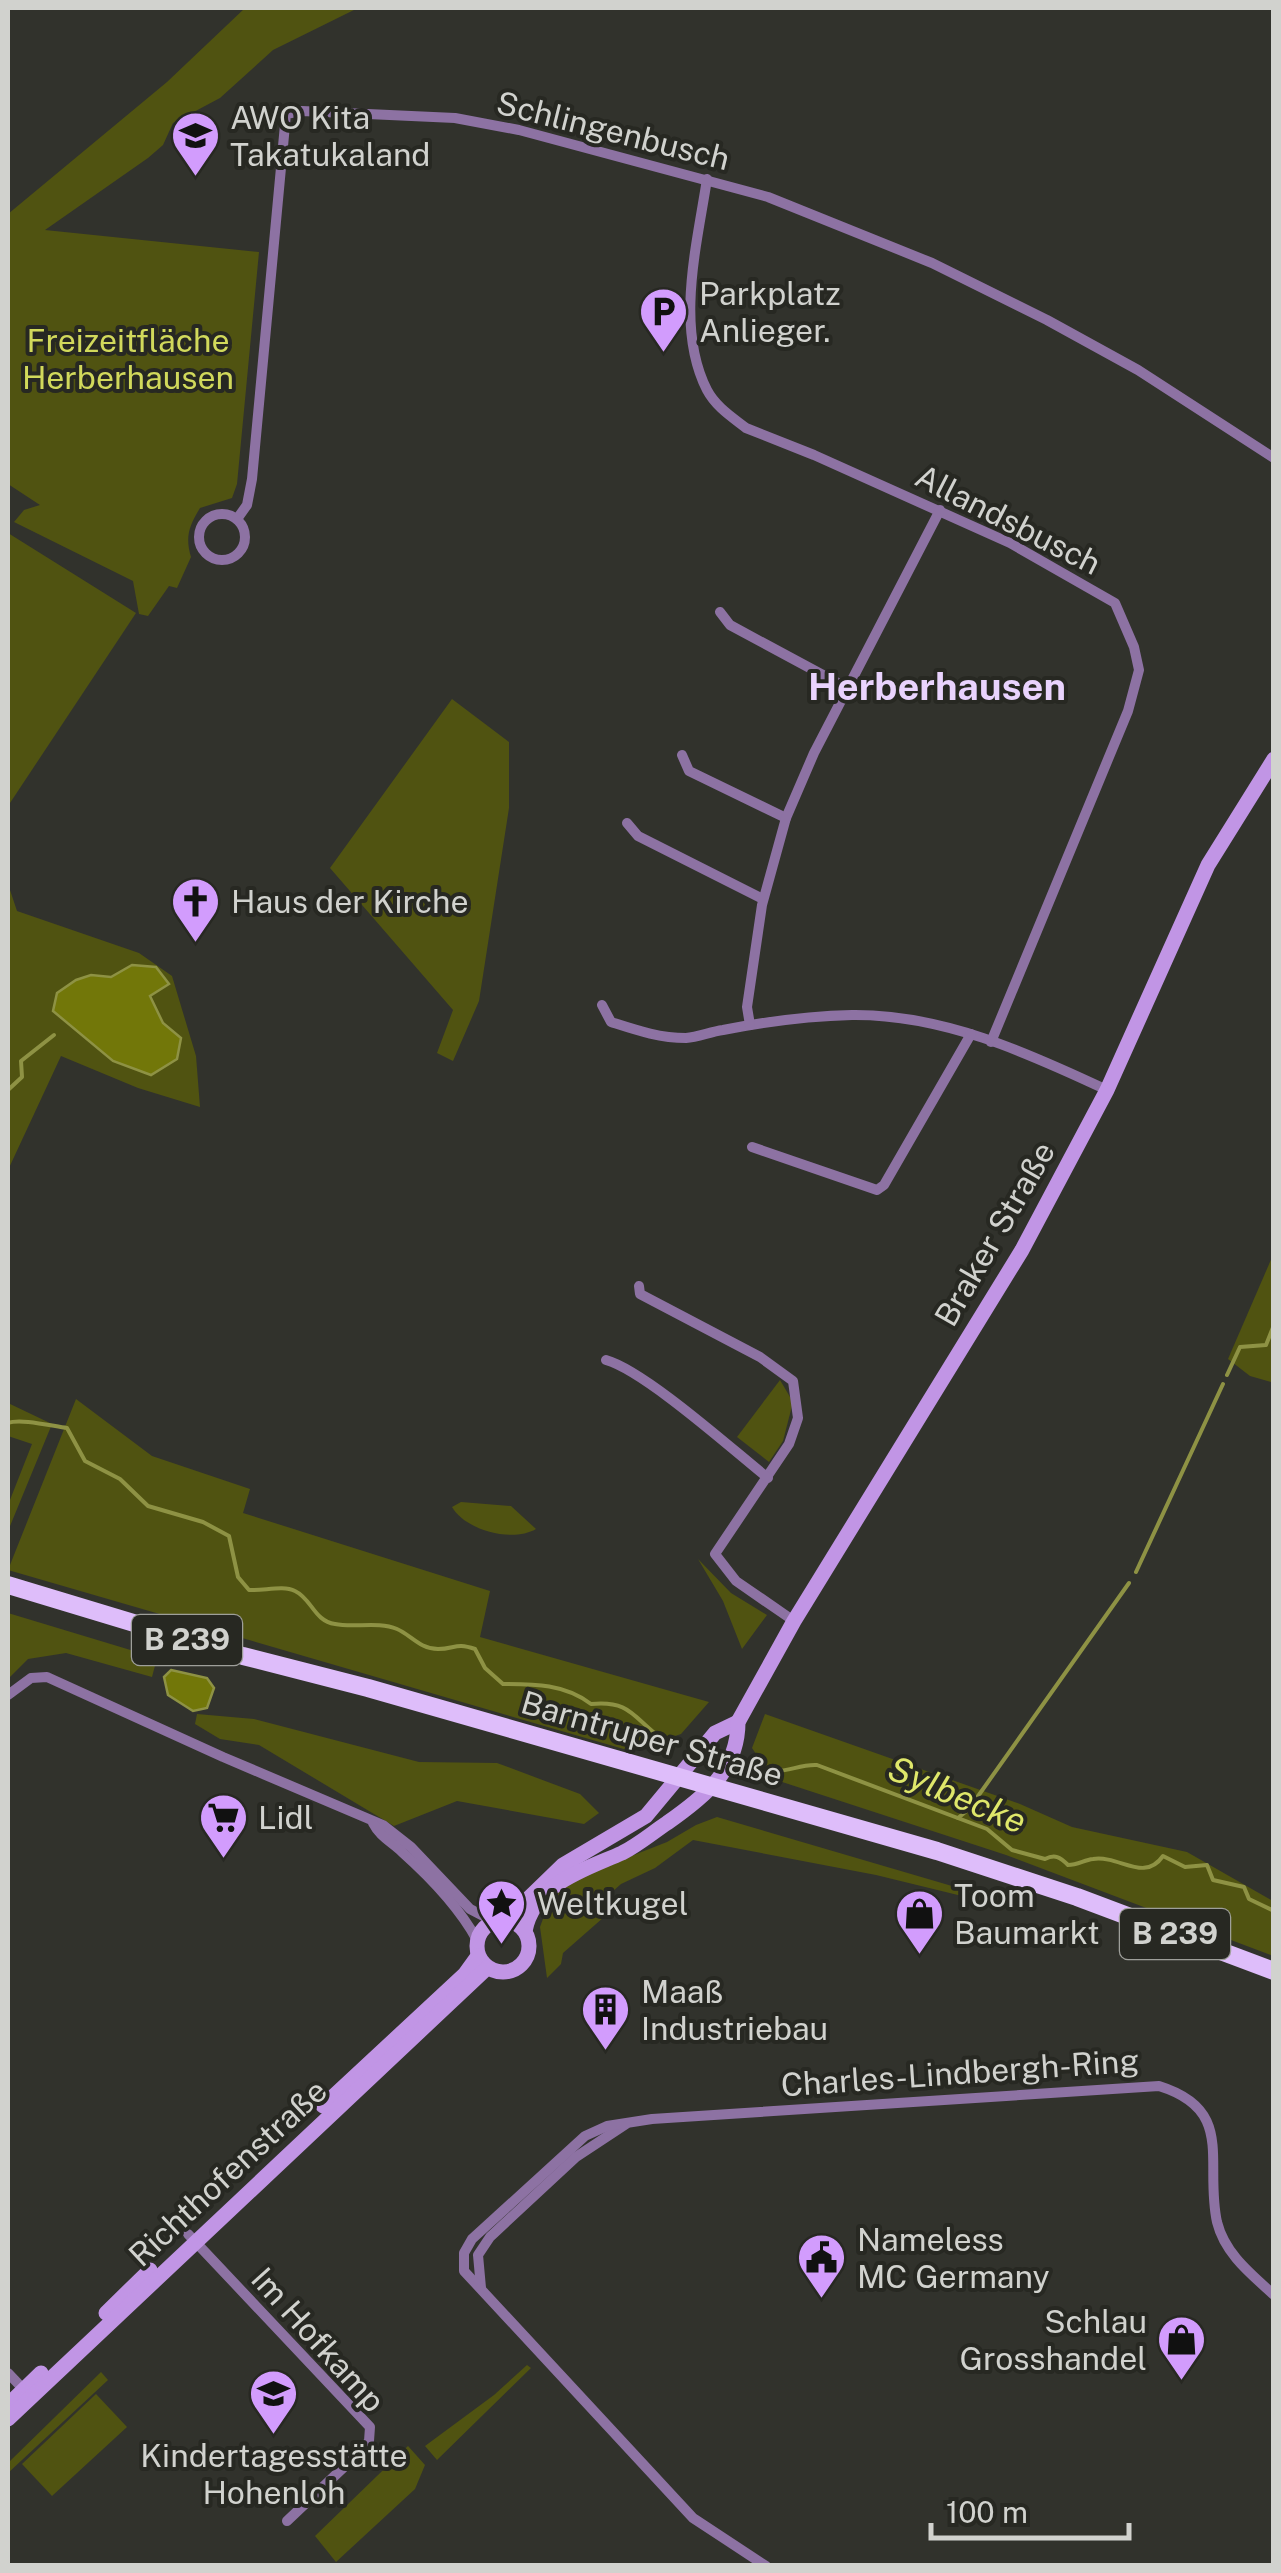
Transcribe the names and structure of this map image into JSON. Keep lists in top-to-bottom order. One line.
{"streets":{"main road":["B 239","Barntruper Straße"],"street":["Schlingenbusch","Allandsbusch","Braker Straße","Charles-Lindbergh-Ring","Richthofenstraße","Im Hofkamp"]},"crossings":[["Schlingenbusch","Allandsbusch"],["Braker Straße","Barntruper Straße"],["Richthofenstraße","Im Hofkamp"]],"districts":["Herberhausen"],"water":["Sylbecke"],"parks":["Freizeitfläche Herberhausen"],"places":{"school or university":["AWO Kita Takatukaland","Kindertagesstätte Hohenloh"],"parking":["Parkplatz Anlieger."],"church":["Haus der Kirche"],"supermarket":["Lidl"],"place":["Weltkugel"],"shop":["Toom Baumarkt","Schlau Grosshandel"],"building":["Maaß Industriebau"],"public building":["Nameless MC Germany"]},"scale_bar":"100 m"}
